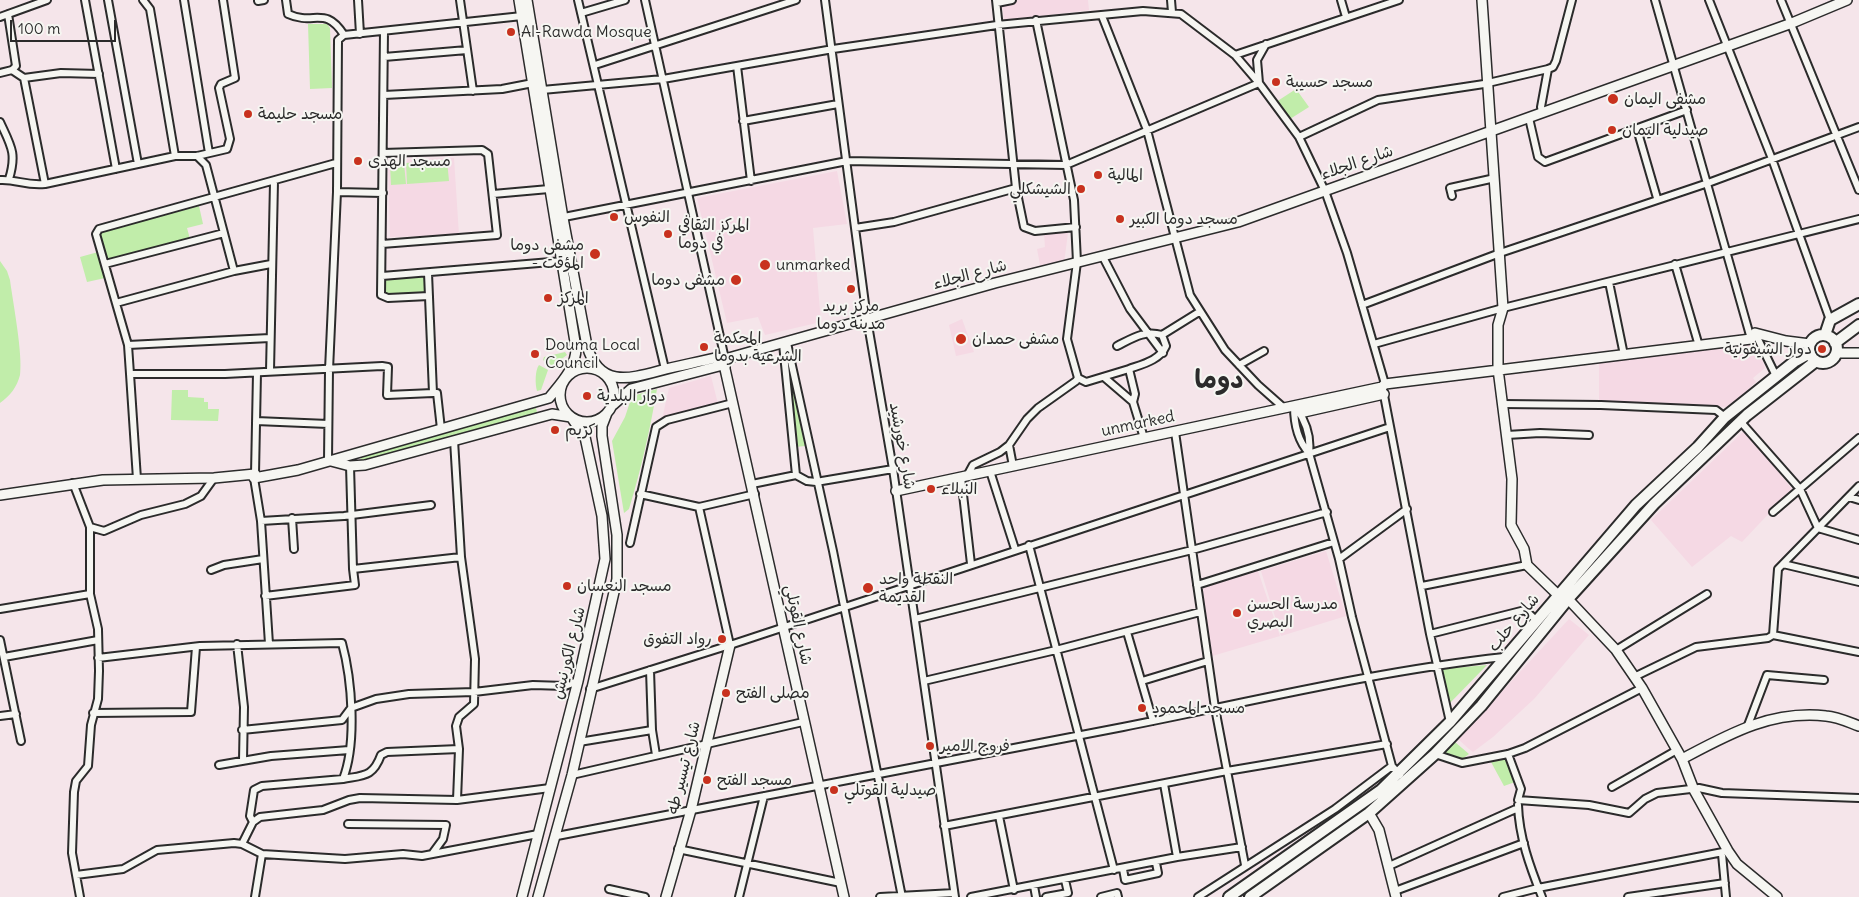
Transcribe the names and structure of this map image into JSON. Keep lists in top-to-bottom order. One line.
{"streets":{"main road":["شارع حلب"],"street":["شارع الجلاء","unmarked","شارع خورشيد","شارع القوتلي","شارع الكورنيش","شارع تيسير طه"]},"crossings":[["شارع الجلاء","شارع خورشيد"],["شارع الجلاء","شارع القوتلي"],["unmarked","شارع خورشيد"]],"districts":["دوما"],"places":["Al-Rawda Mosque","مسجد حسيبة","مشفى اليمان","مسجد حليمة","صيدلية اليمان","مسجد الهدى","المالية","الشيشكلي","النفوس","مسجد دوما الكبير","المركز الثقافي في دوما","مشفى دوما - المؤقت","unmarked","مشفى دوما","مركز بريد مدينة دوما","المركز","مشفى حمدان","المحكمة الشرعية بدوما","دوار الشيفونية","Douma Local Council","دوار البلدية","كريم","النبلاء","مسجد النعسان","النقطة واحد القديمة","مدرسة الحسن البصري","رواد التفوق","مصلى الفتح","مسجد المحمود","فروج الامير","مسجد الفتح","صيدلية القوتلي"],"scale_bar":"100 m"}
